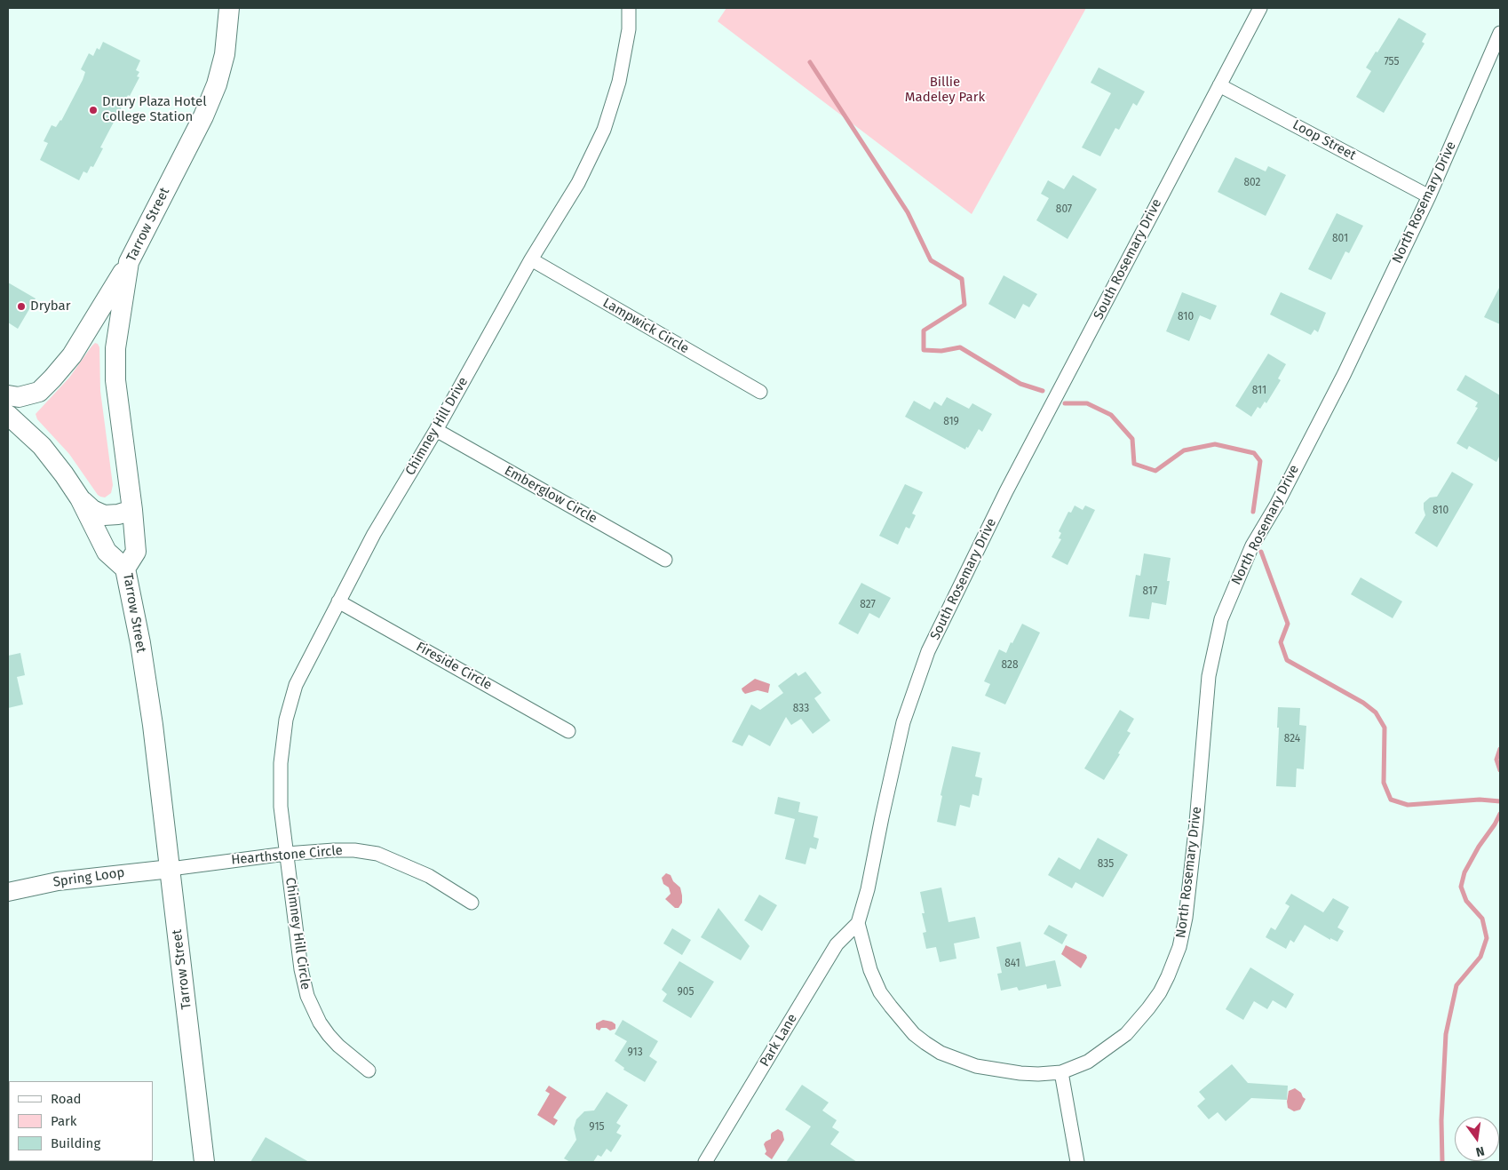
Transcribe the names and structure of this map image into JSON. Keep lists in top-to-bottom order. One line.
{"streets":{"main road":["Tarrow Street"],"street":["Loop Street","North Rosemary Drive","South Rosemary Drive","Lampwick Circle","Chimney Hill Drive","Emberglow Circle","Fireside Circle","Hearthstone Circle","Spring Loop","Chimney Hill Circle","Park Lane"]},"crossings":[["Loop Street","North Rosemary Drive"],["Loop Street","South Rosemary Drive"],["Tarrow Street","Hearthstone Circle"],["Tarrow Street","Spring Loop"],["South Rosemary Drive","Park Lane"],["Lampwick Circle","Chimney Hill Drive"],["Chimney Hill Drive","Emberglow Circle"],["Chimney Hill Drive","Fireside Circle"],["Chimney Hill Drive","Hearthstone Circle"],["Chimney Hill Drive","Chimney Hill Circle"],["Hearthstone Circle","Spring Loop"],["Hearthstone Circle","Chimney Hill Circle"]],"parks":["Billie Madeley Park"],"places":["Drury Plaza Hotel College Station","Drybar"],"house_numbers":["755","802","807","801","810","811","819","810","817","827","828","833","824","835","841","905","913","915"],"legend":["Road","Park","Building"],"north":"bottom"}
